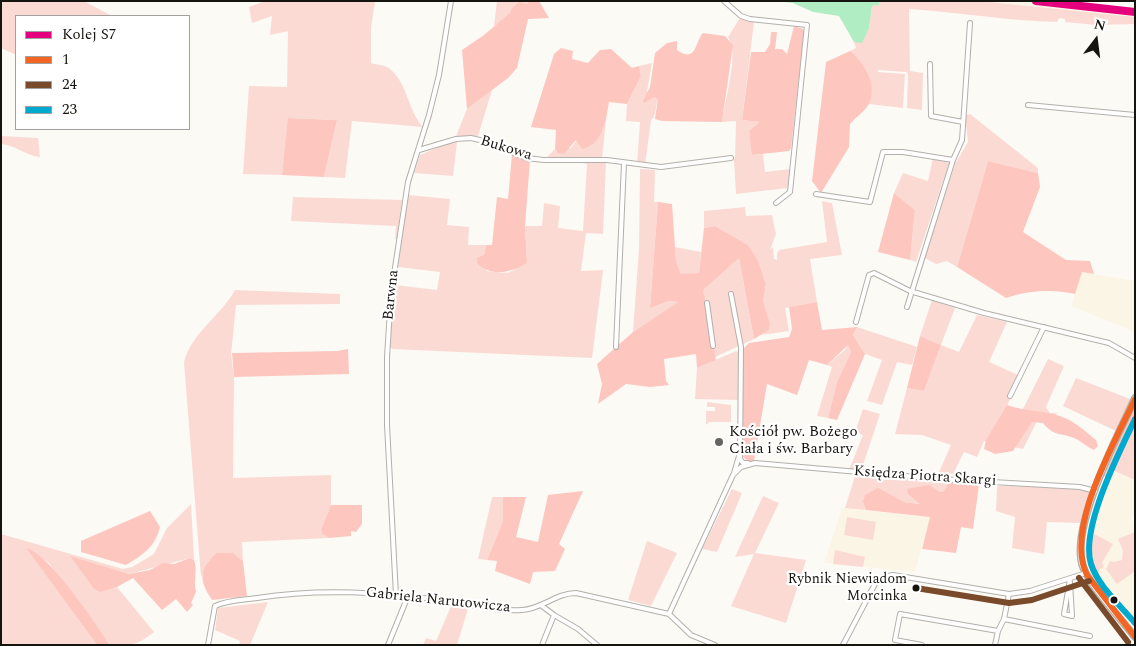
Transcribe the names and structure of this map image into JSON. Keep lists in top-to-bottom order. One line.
{"streets":{"street":["Bukowa","Barwna","Księdza Piotra Skargi","Gabriela Narutowicza"]},"crossings":[["Bukowa","Barwna"],["Barwna","Gabriela Narutowicza"]],"places":["Kościół pw. Bożego Ciała i św. Barbary","Rybnik Niewiadom Morcinka"],"lines":["rail line S7","transit line 1","transit line 23","transit line 24"],"legend":["Kolej S7","1","24","23"],"north":"top"}
